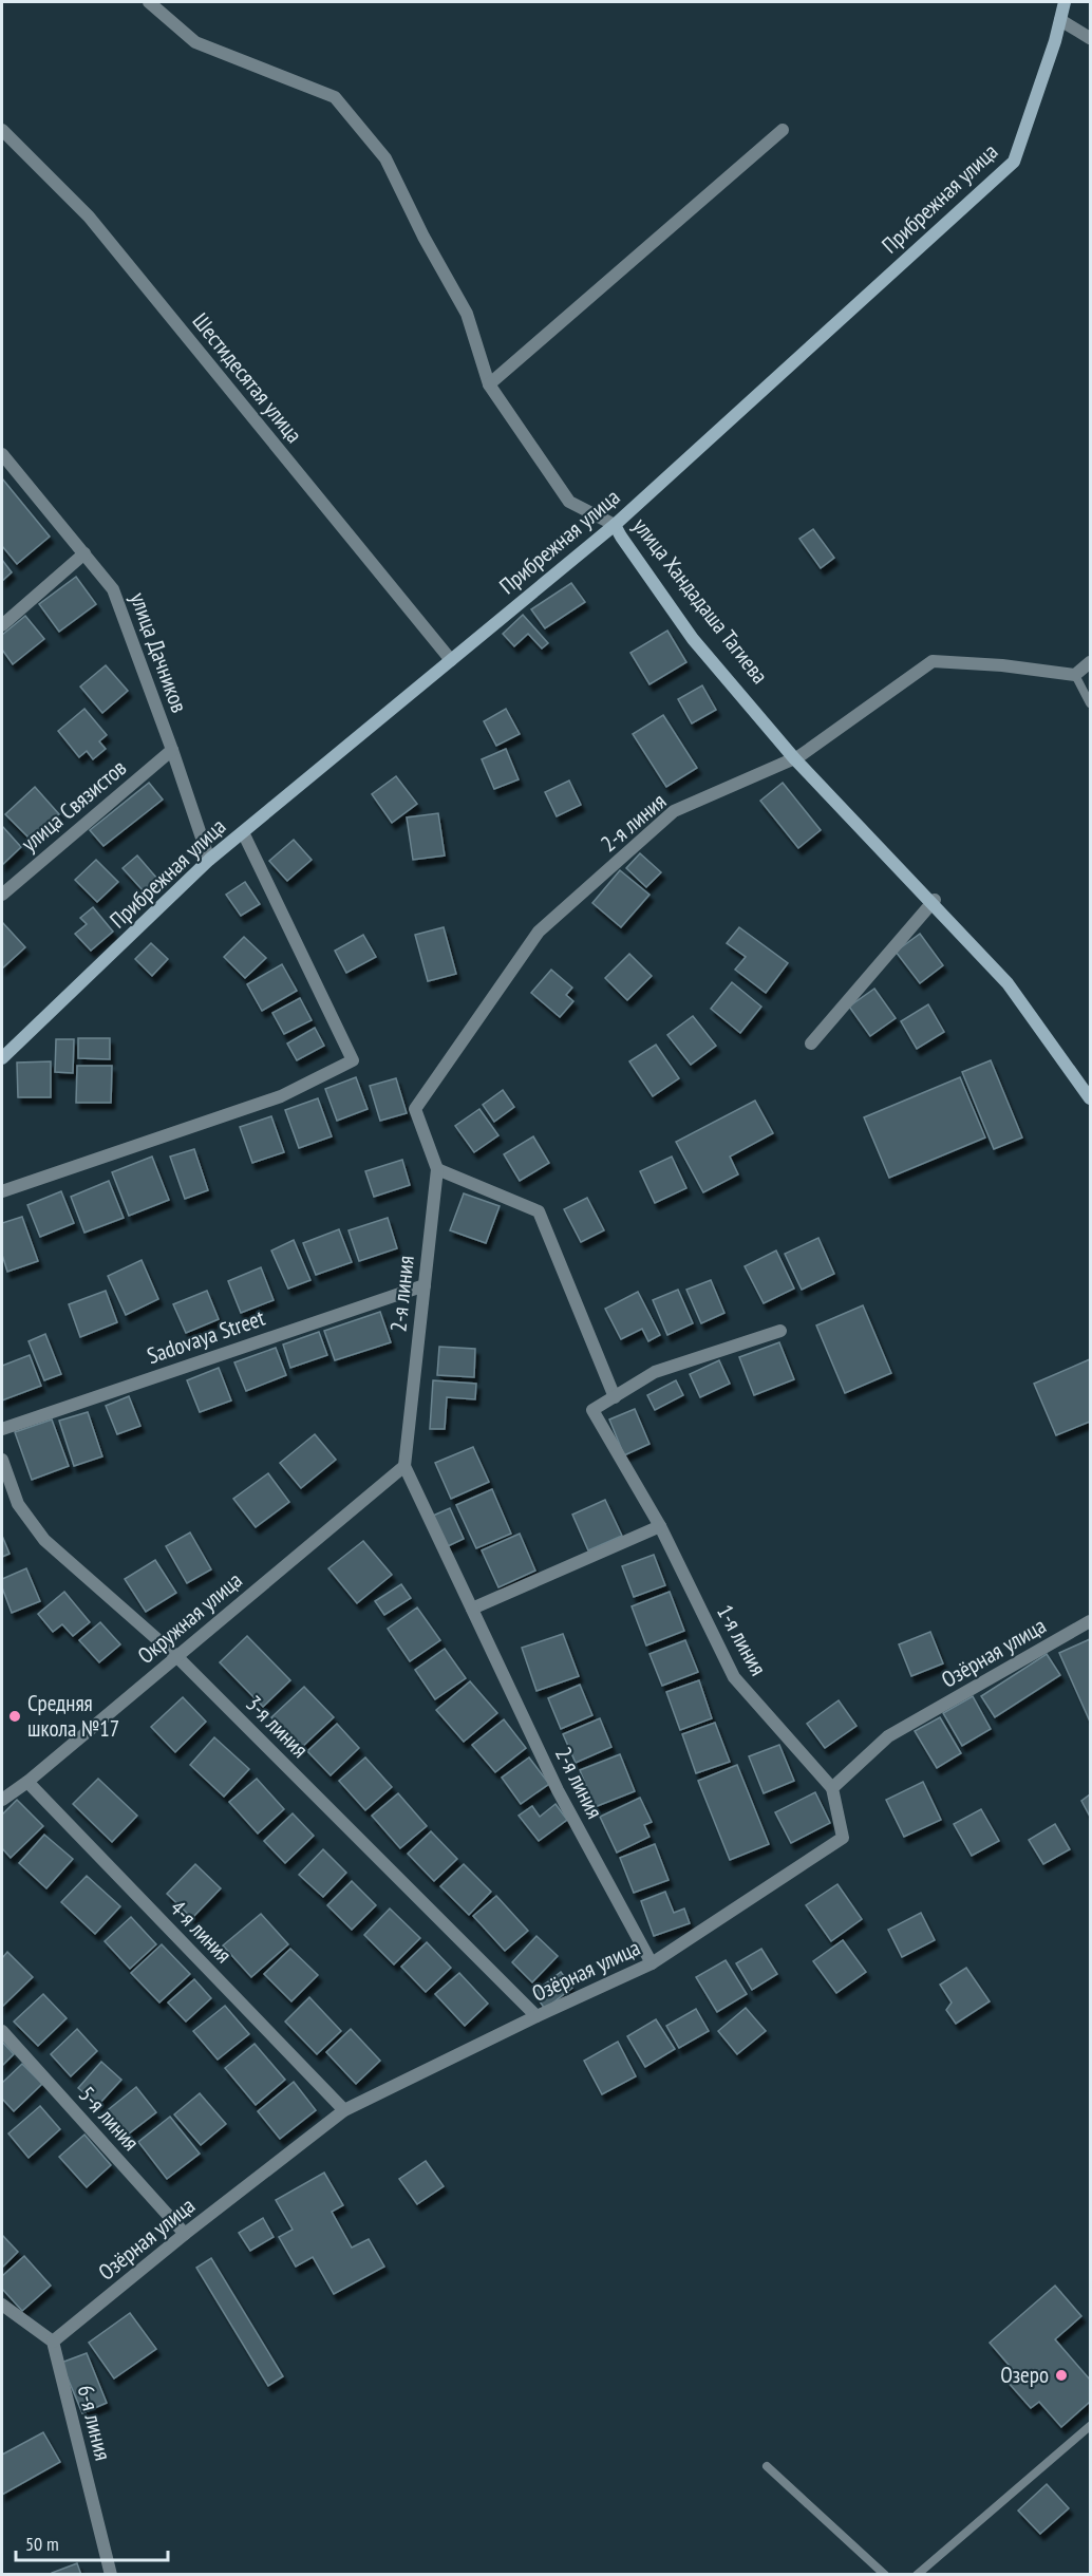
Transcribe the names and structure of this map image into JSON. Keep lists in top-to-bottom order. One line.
{"streets":{"street":["Прибрежная улица","Шестидесятая улица","улица Хандадаша Тагиева","улица Дачников","улица Связистов","2-я линия","Sadovaya Street","Окружная улица","1-я линия","Озёрная улица","3-я линия","4-я линия","5-я линия","6-я линия"]},"crossings":[["Прибрежная улица","Шестидесятая улица"],["Прибрежная улица","улица Хандадаша Тагиева"],["Прибрежная улица","улица Дачников"],["улица Хандадаша Тагиева","2-я линия"],["улица Дачников","улица Связистов"],["2-я линия","Sadovaya Street"],["2-я линия","Окружная улица"],["2-я линия","Озёрная улица"],["Окружная улица","3-я линия"],["Окружная улица","4-я линия"],["1-я линия","Озёрная улица"],["Озёрная улица","3-я линия"],["Озёрная улица","4-я линия"],["Озёрная улица","5-я линия"],["Озёрная улица","6-я линия"]],"places":["Средняя школа №17","Озеро"],"scale_bar":"50 m"}
